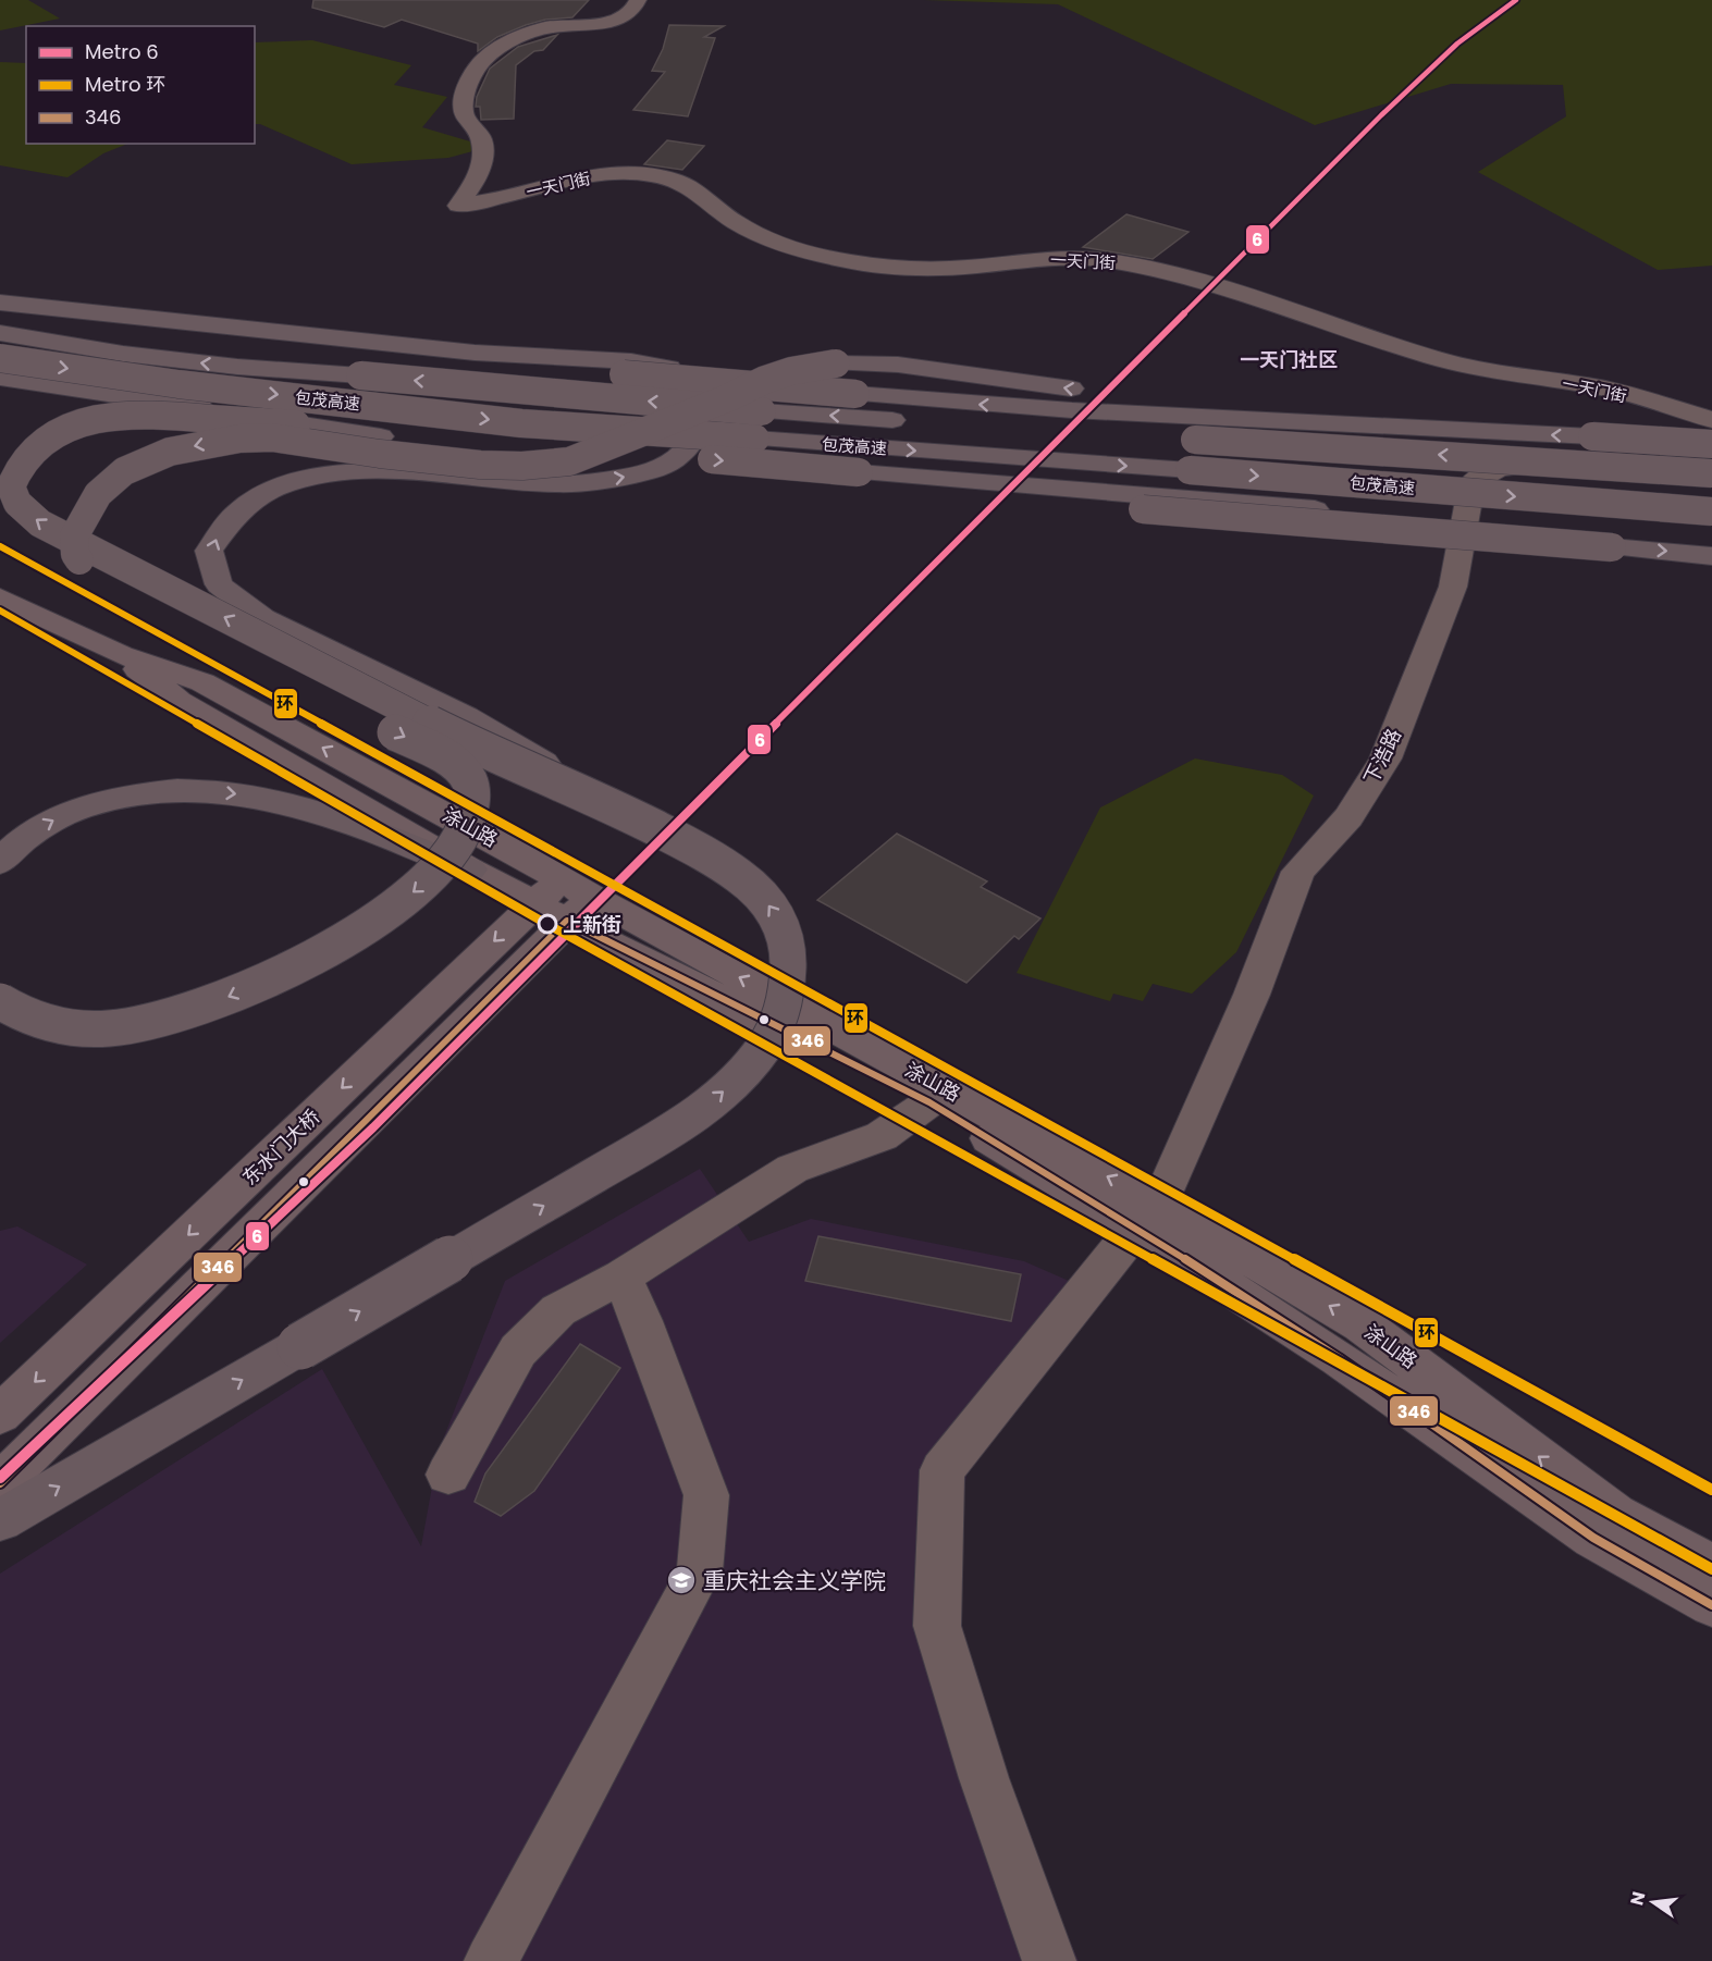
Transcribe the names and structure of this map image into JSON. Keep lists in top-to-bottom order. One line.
{"streets":{"highway":["包茂高速"],"main road":["涂山路","东水门大桥"],"street":["一天门街","下浩路"]},"crossings":[["下浩路","涂山路"],["涂山路","东水门大桥"]],"districts":["一天门社区"],"places":{"other":["上新街"],"school or university":["重庆社会主义学院"]},"lines":["metro line 6","metro line 环","transit line 346"],"legend":["Metro 6","Metro 环","346"],"north":"left"}
